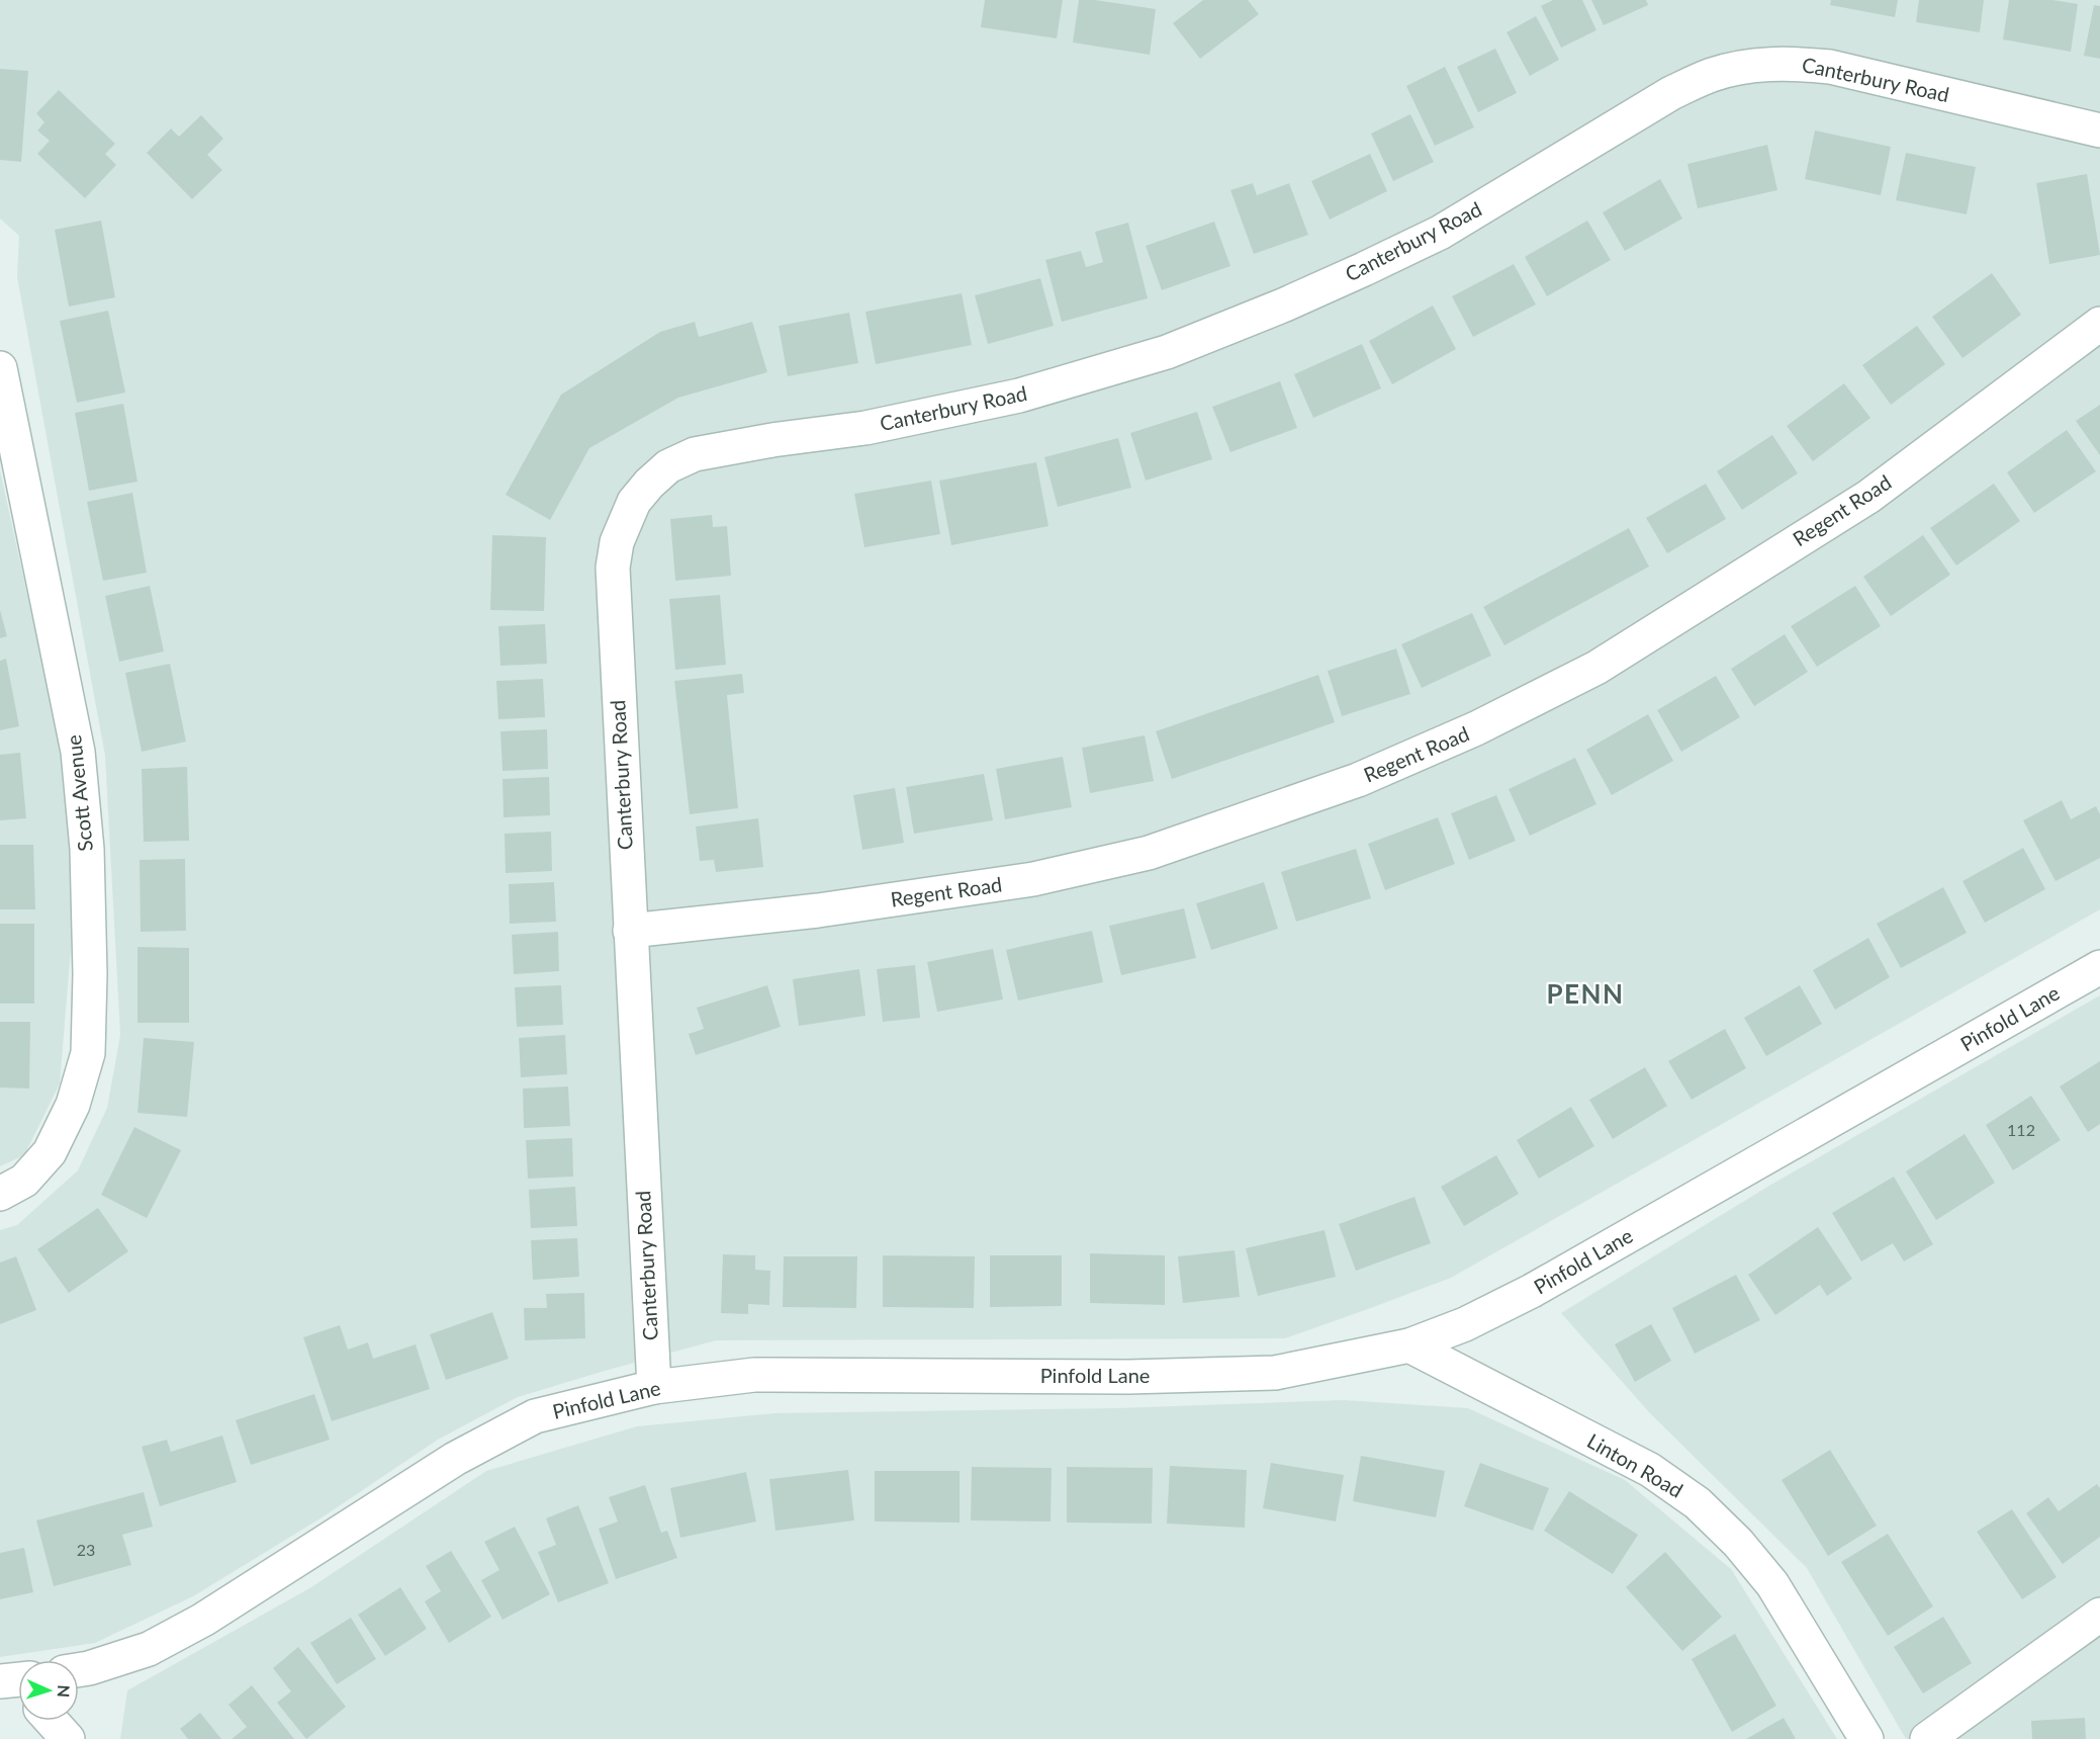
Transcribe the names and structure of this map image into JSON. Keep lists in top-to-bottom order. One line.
{"streets":{"street":["Canterbury Road","Regent Road","Scott Avenue","Pinfold Lane","Linton Road"]},"crossings":[["Canterbury Road","Regent Road"],["Canterbury Road","Pinfold Lane"],["Pinfold Lane","Linton Road"]],"districts":["PENN"],"house_numbers":["112","23"],"north":"right"}
